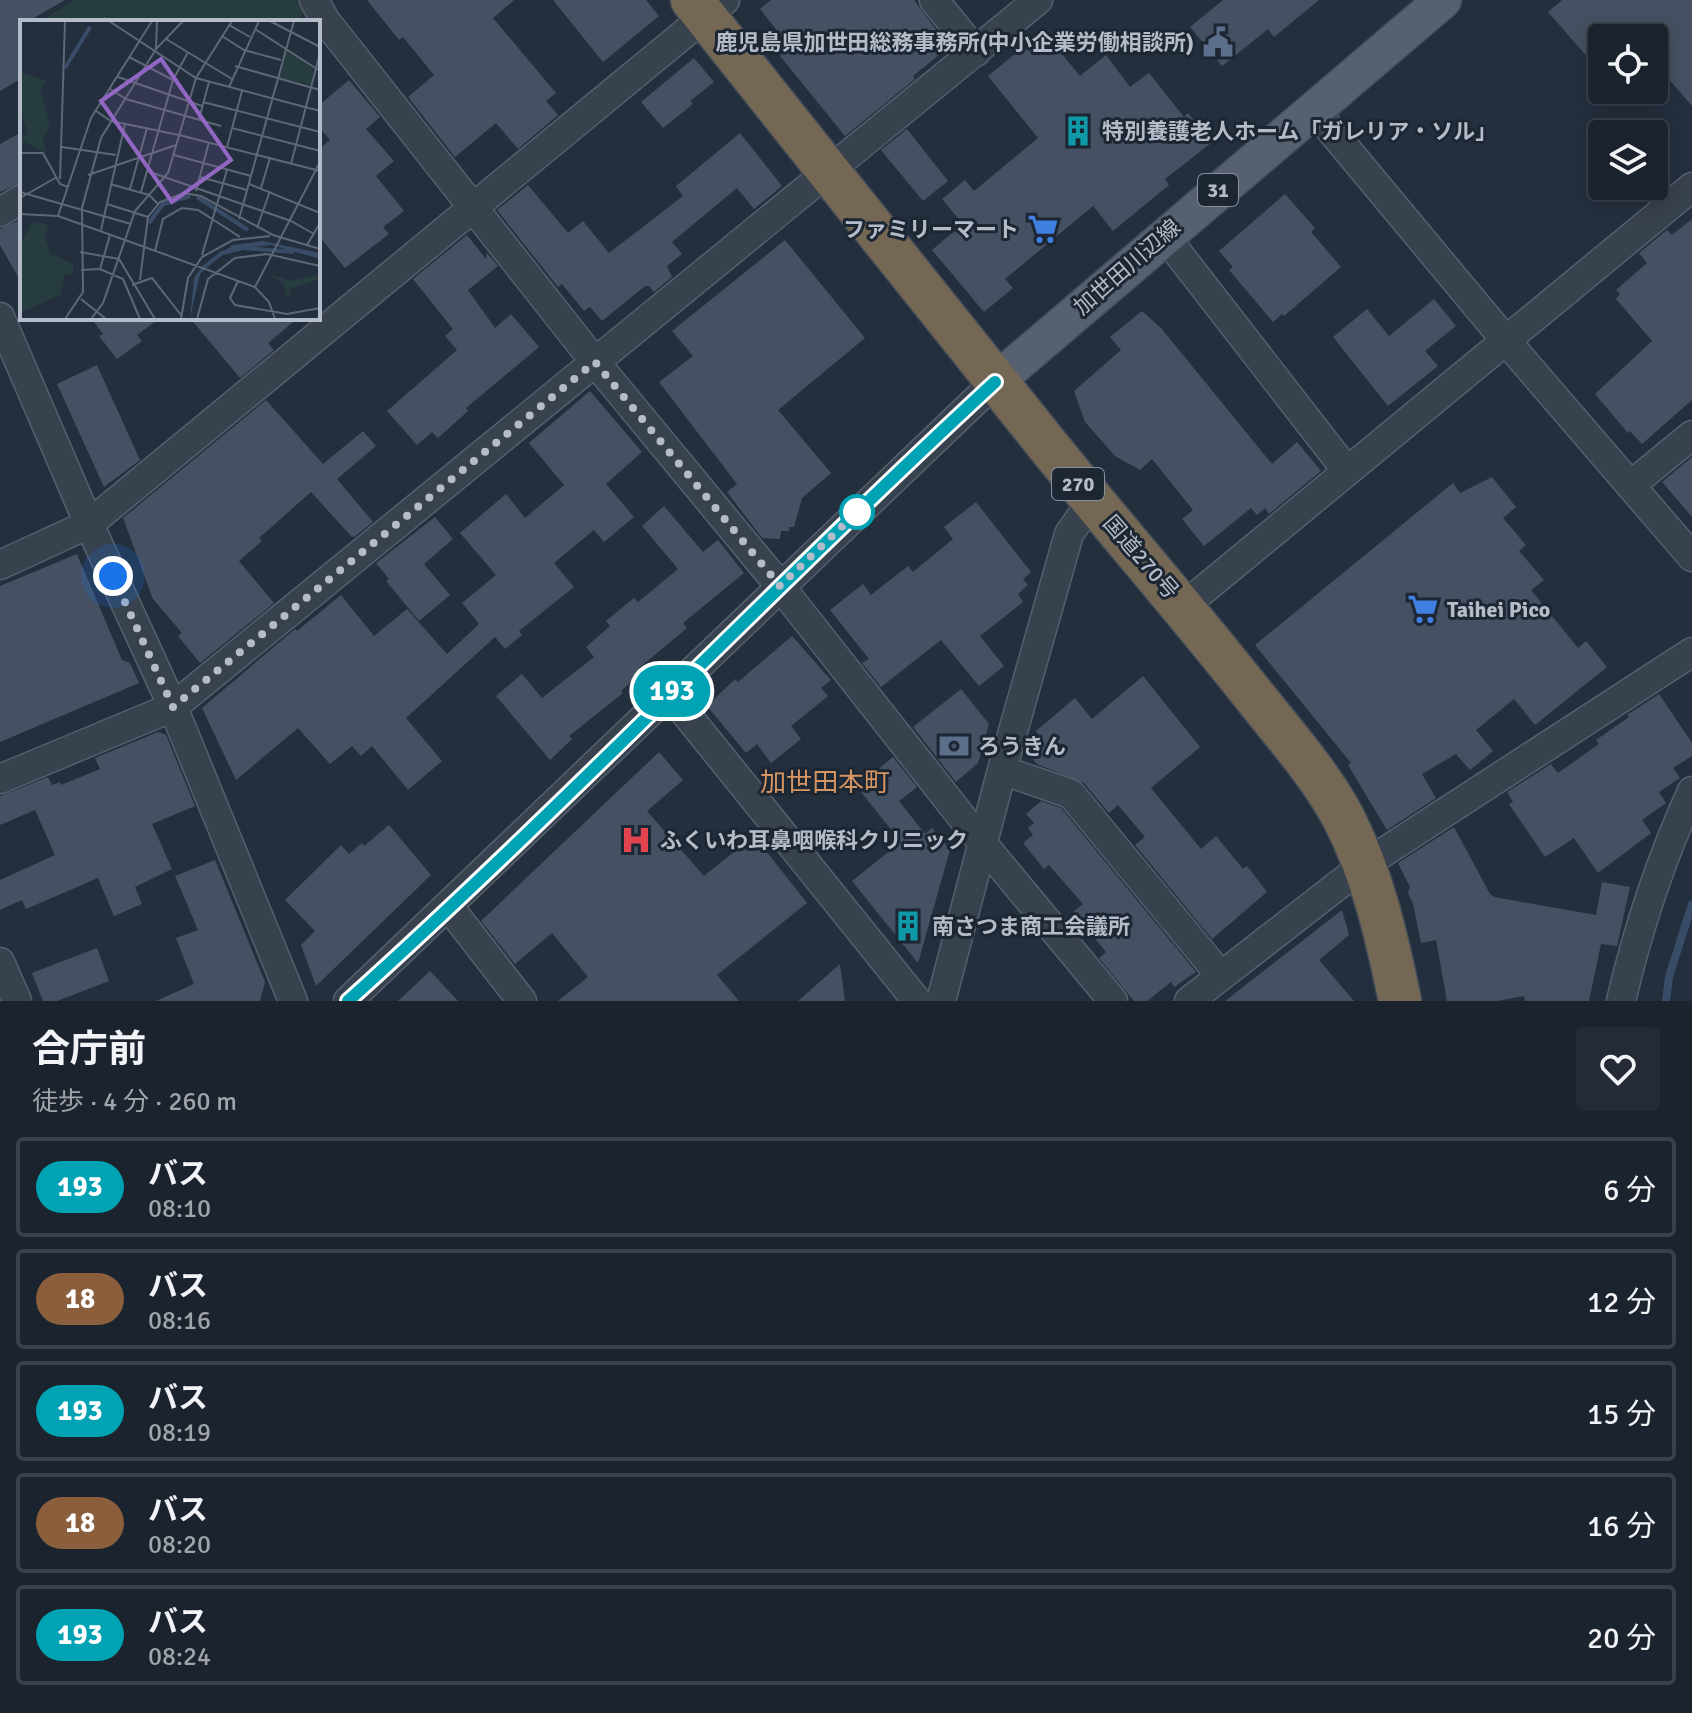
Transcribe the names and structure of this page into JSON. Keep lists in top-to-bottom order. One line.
{"streets":{"highway":["270","国道270号"],"main road":["31","加世田川辺線"]},"crossings":[["加世田川辺線","国道270号"]],"districts":["加世田本町"],"places":{"public building":["鹿児島県加世田総務事務所(中小企業労働相談所)"],"building":["特別養護老人ホーム「ガレリア・ソル」","南さつま商工会議所"],"supermarket":["ファミリーマート","Taihei Pico"],"bank":["ろうきん"],"hospital":["ふくいわ耳鼻咽喉科クリニック"]},"lines":["bus line 193"],"page":{"on_map":"193","heading":["合庁前","徒歩 · 4 分 · 260 m"],"list":[{"mark":"193","name":"バス","note":"08:10","value":"6 分"},{"mark":"18","name":"バス","note":"08:16","value":"12 分"},{"mark":"193","name":"バス","note":"08:19","value":"15 分"},{"mark":"18","name":"バス","note":"08:20","value":"16 分"},{"mark":"193","name":"バス","note":"08:24","value":"20 分"}]}}
